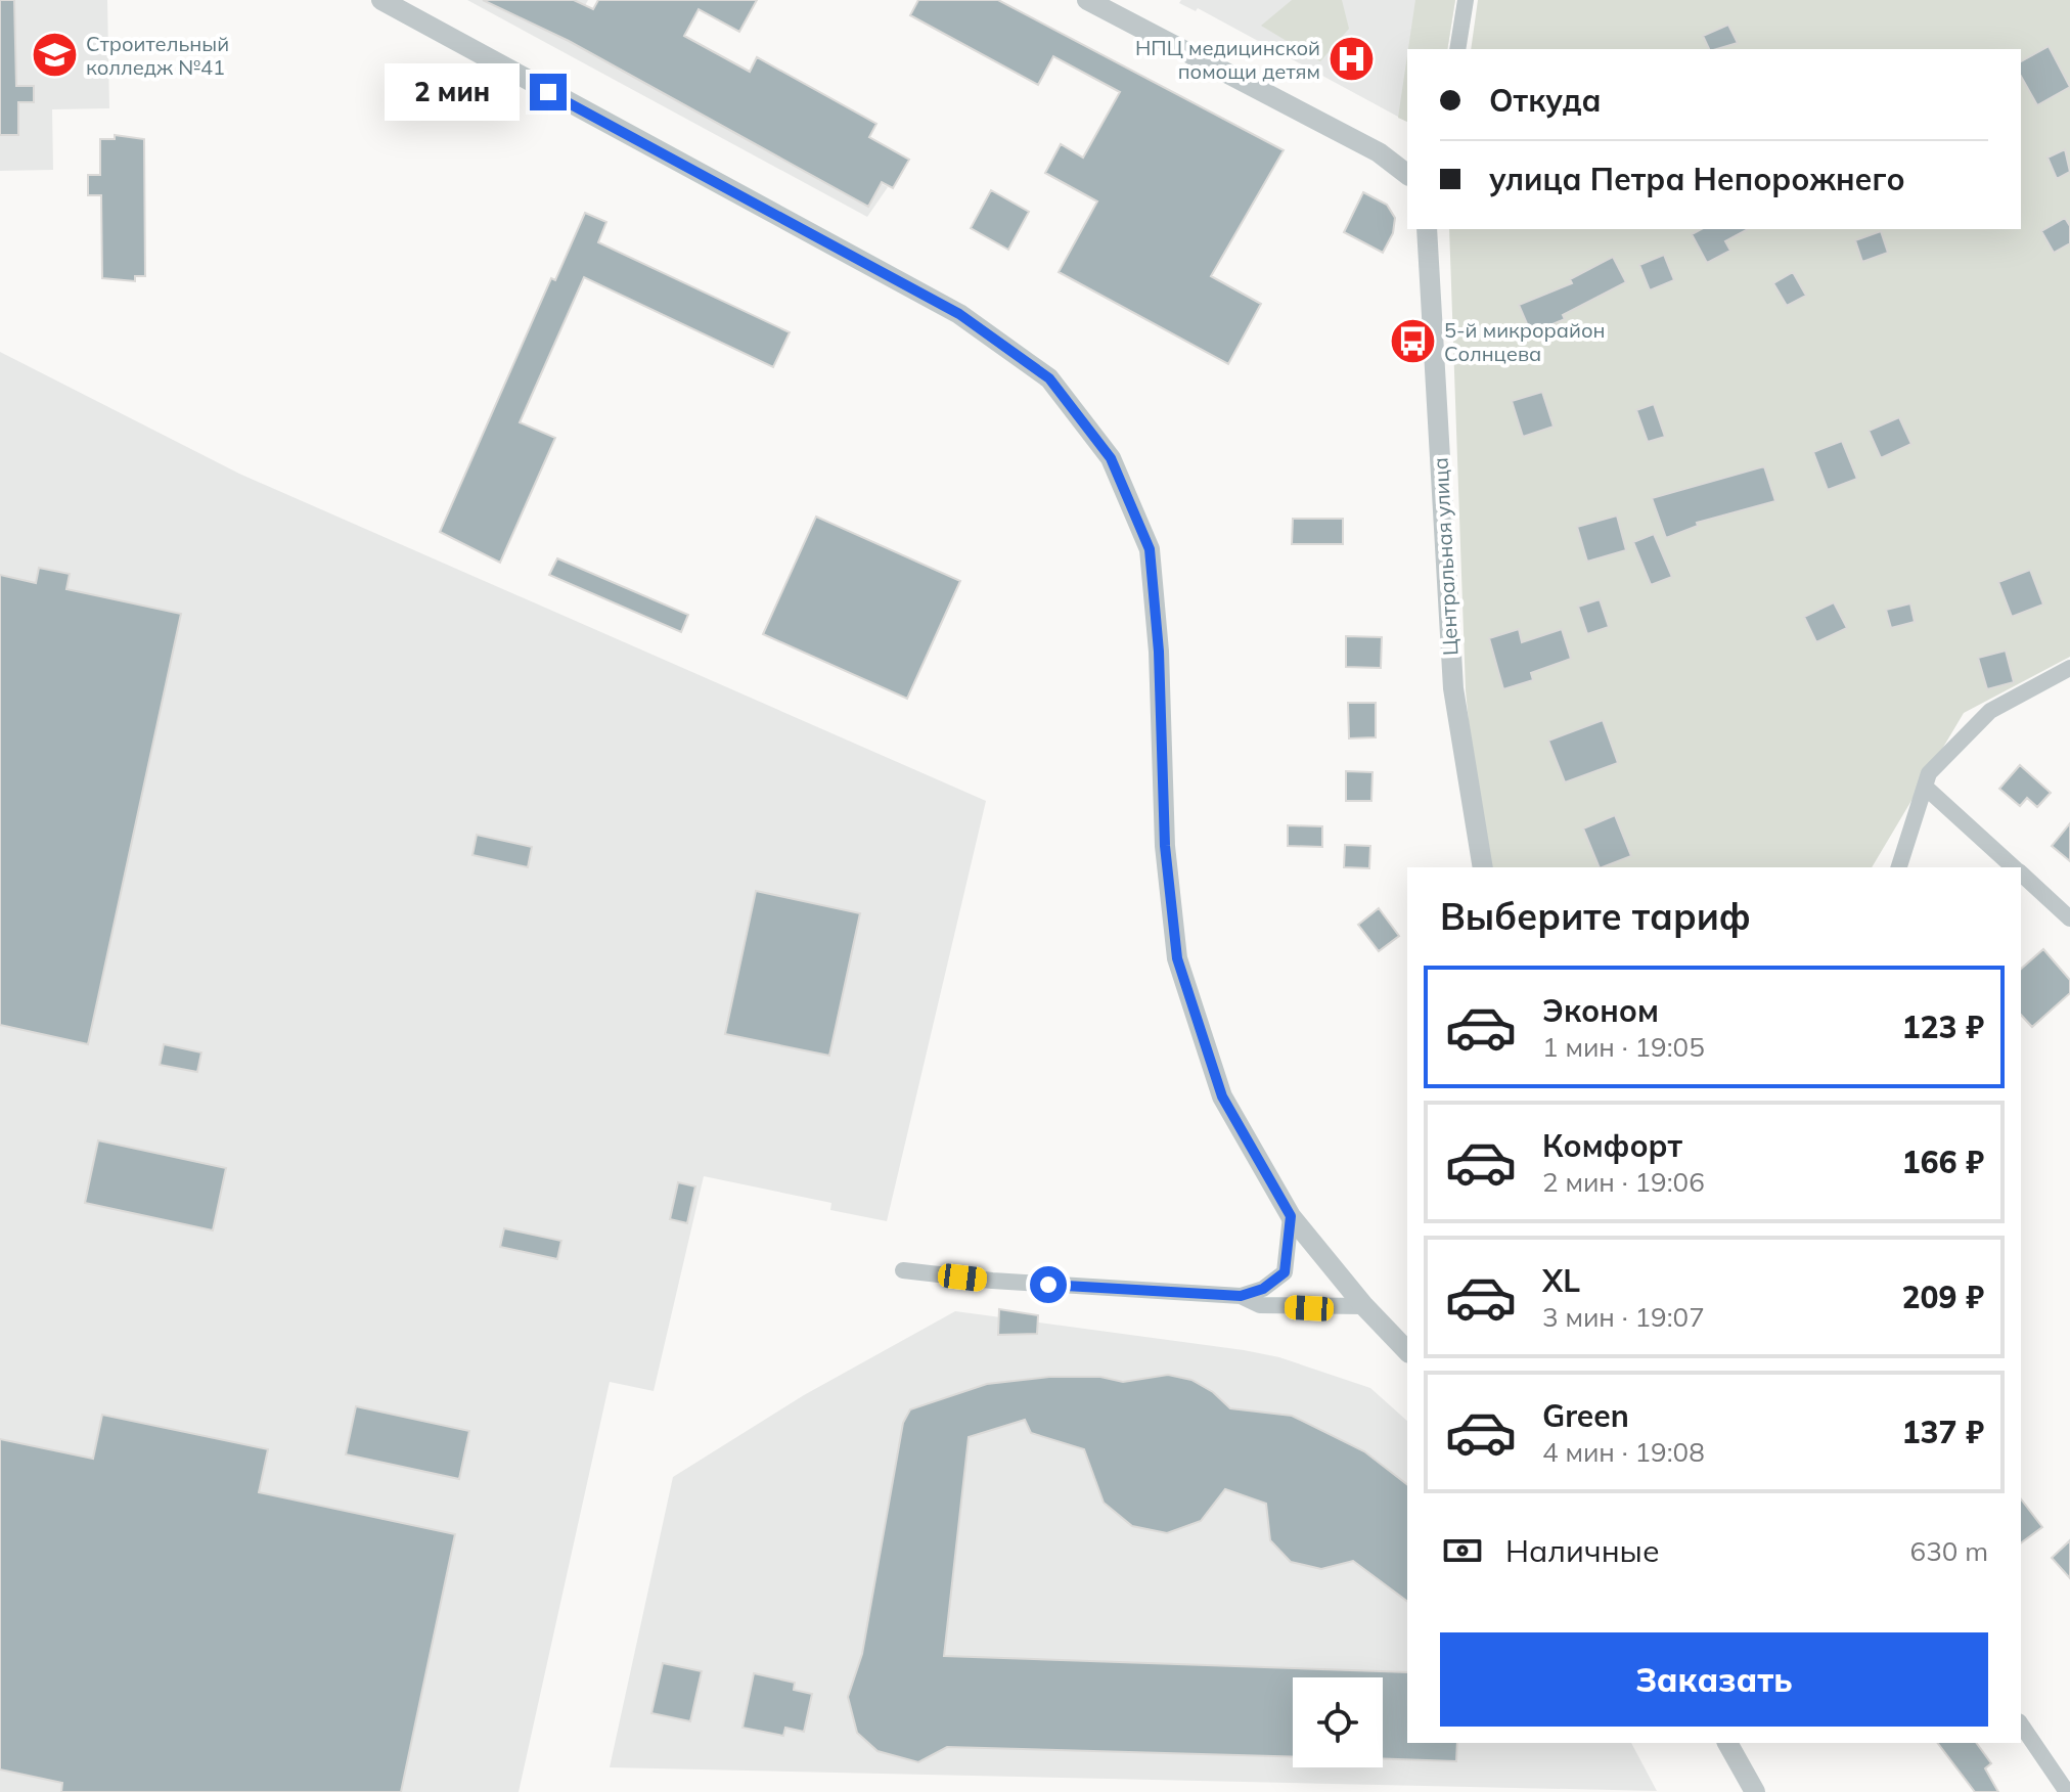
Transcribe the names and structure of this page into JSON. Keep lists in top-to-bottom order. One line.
{"streets":{"street":["Центральная улица"]},"places":{"school or university":["Строительный колледж №41"],"hospital":["НПЦ медицинской помощи детям"],"bus stop":["5-й микрорайон Солнцева"]},"page":{"banner":["Откуда","улица Петра Непорожнего"],"bubble":"2 мин","heading":"Выберите тариф","list":[{"name":"Эконом","note":"1 мин · 19:05","value":"123 ₽"},{"name":"Комфорт","note":"2 мин · 19:06","value":"166 ₽"},{"name":"XL","note":"3 мин · 19:07","value":"209 ₽"},{"name":"Green","note":"4 мин · 19:08","value":"137 ₽"}],"pay":["Наличные","630 m"],"buttons":"Заказать"}}
